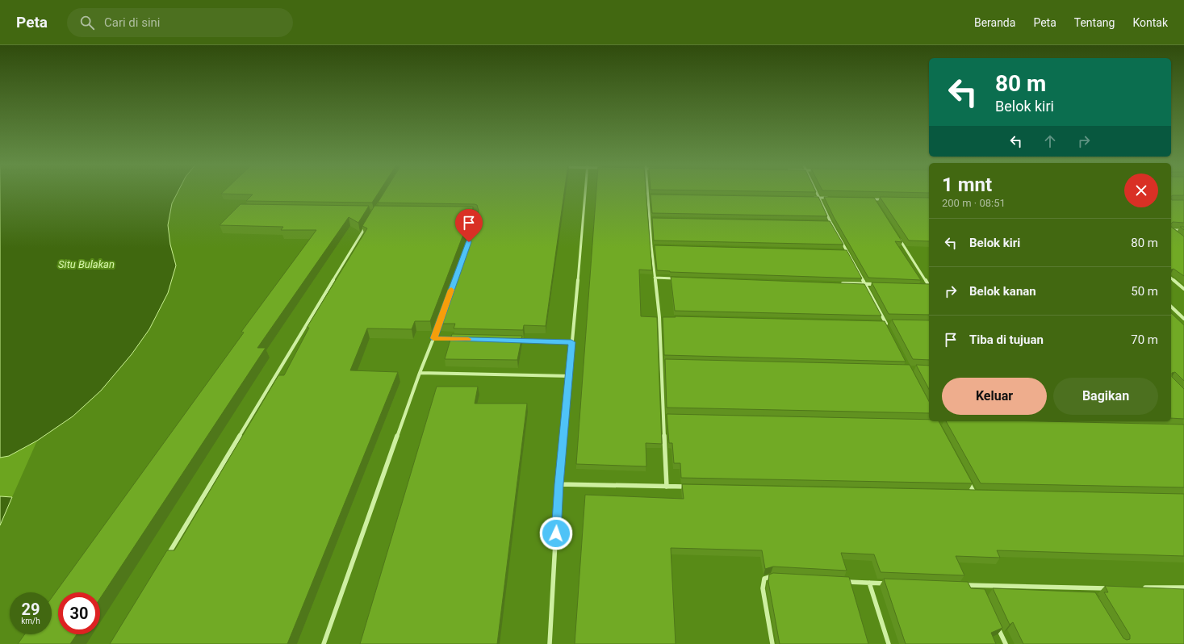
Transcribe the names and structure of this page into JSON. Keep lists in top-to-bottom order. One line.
{"water":["Situ Bulakan"],"page":{"header":"Peta","search":"Cari di sini","nav":["Beranda","Peta","Tentang","Kontak"],"turn":["80 m","Belok kiri"],"heading":["1 mnt","200 m · 08:51"],"list":[{"name":"Belok kiri","value":"80 m"},{"name":"Belok kanan","value":"50 m"},{"name":"Tiba di tujuan","value":"70 m"}],"buttons":["Keluar","Bagikan"],"speed":"29 km/h","limit":"30"}}
